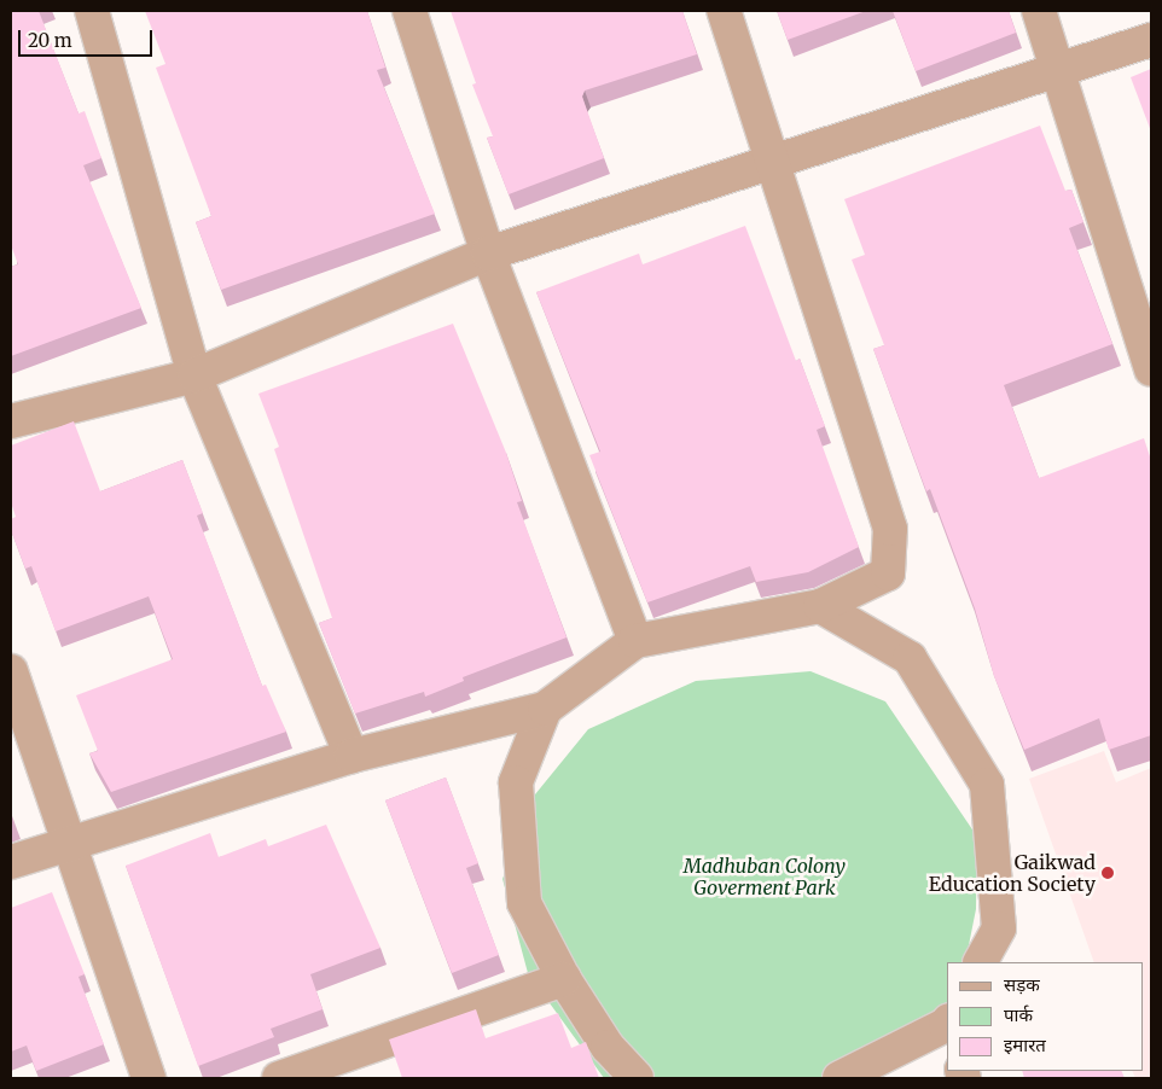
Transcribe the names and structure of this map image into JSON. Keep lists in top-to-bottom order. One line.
{"parks":["Madhuban Colony Goverment Park"],"places":["Gaikwad Education Society"],"legend":["सड़क","पार्क","इमारत"],"scale_bar":"20 m"}
